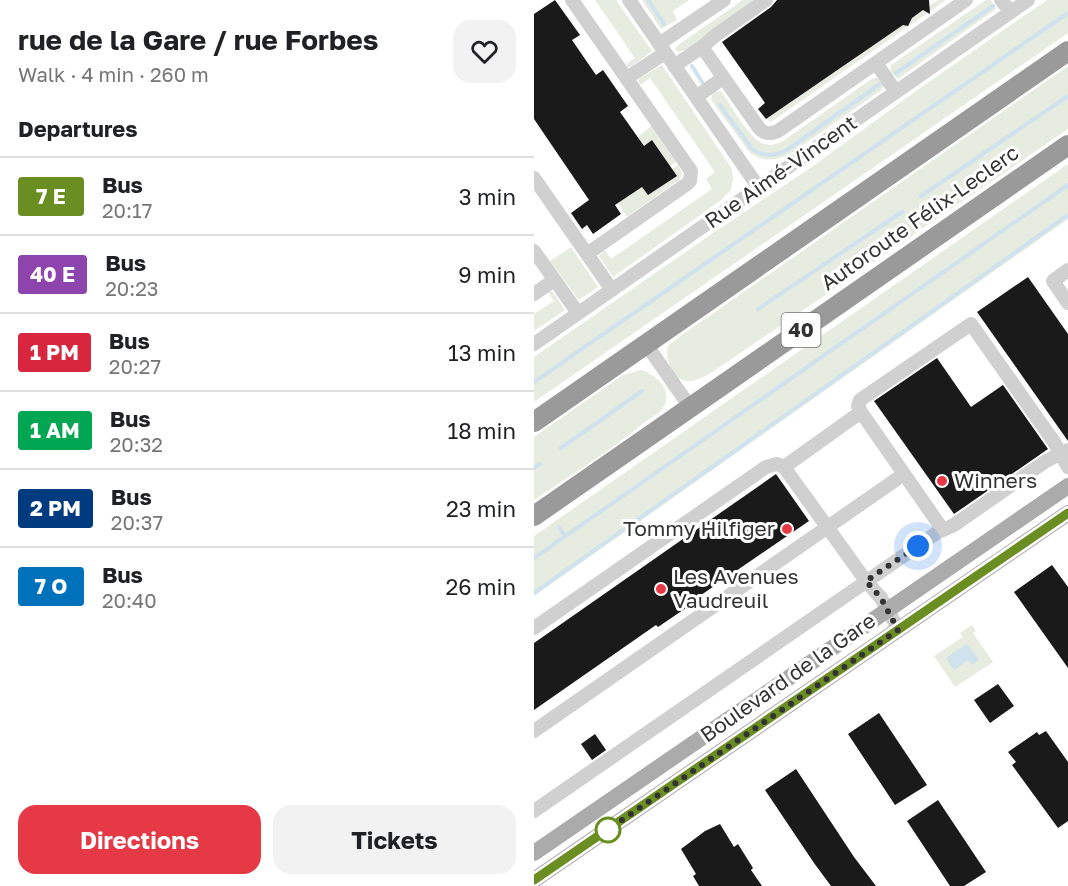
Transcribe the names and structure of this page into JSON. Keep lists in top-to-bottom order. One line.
{"streets":{"highway":["Autoroute Félix-Leclerc","40"],"main road":["Boulevard de la Gare"],"street":["Rue Aimé-Vincent"]},"places":["Winners","Tommy Hilfiger","Les Avenues Vaudreuil"],"page":{"heading":[["rue de la Gare / rue Forbes","Walk · 4 min · 260 m"],"Departures"],"list":[{"mark":"7 E","name":"Bus","note":"20:17","value":"3 min"},{"mark":"40 E","name":"Bus","note":"20:23","value":"9 min"},{"mark":"1 PM","name":"Bus","note":"20:27","value":"13 min"},{"mark":"1 AM","name":"Bus","note":"20:32","value":"18 min"},{"mark":"2 PM","name":"Bus","note":"20:37","value":"23 min"},{"mark":"7 O","name":"Bus","note":"20:40","value":"26 min"}],"buttons":["Directions","Tickets"]}}
